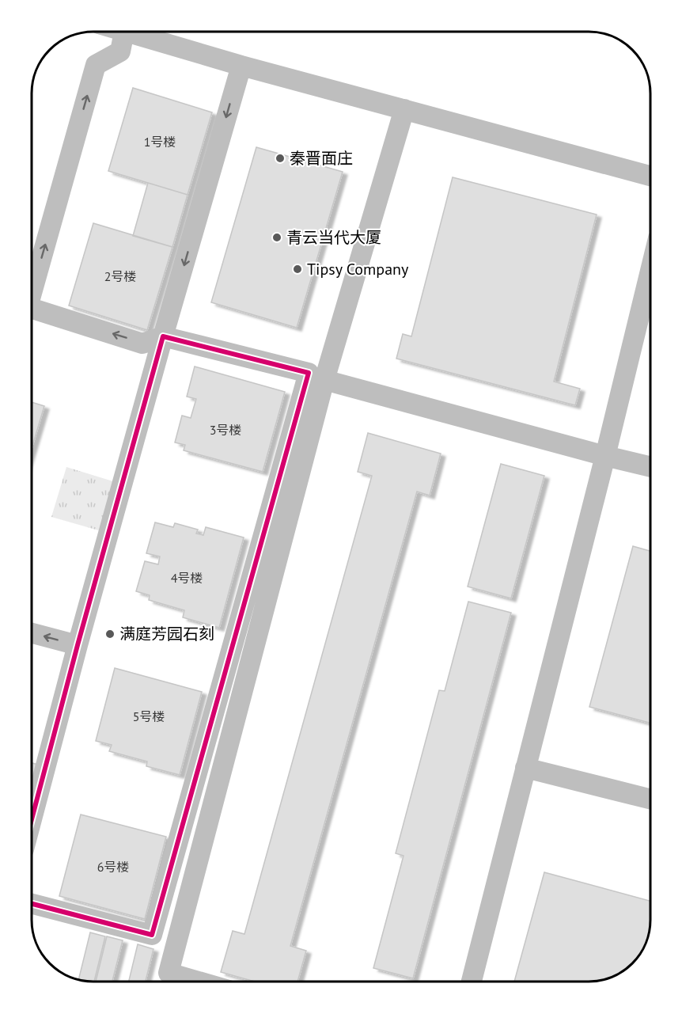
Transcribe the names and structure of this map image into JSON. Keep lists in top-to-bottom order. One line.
{"places":["秦晋面庄","青云当代大厦","Tipsy Company","满庭芳园石刻"],"house_numbers":["1号楼","2号楼","3号楼","4号楼","5号楼","6号楼"]}
